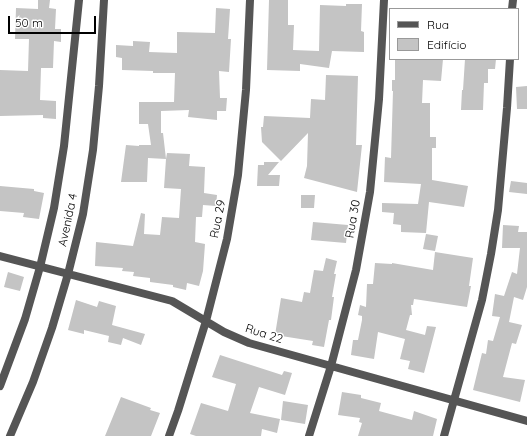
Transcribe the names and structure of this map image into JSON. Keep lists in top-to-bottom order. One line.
{"streets":{"street":["Rua 29","Rua 30","Avenida 4","Rua 22"]},"crossings":[["Rua 29","Rua 22"],["Rua 30","Rua 22"],["Avenida 4","Rua 22"]],"legend":["Rua","Edifício"],"scale_bar":"50 m"}
